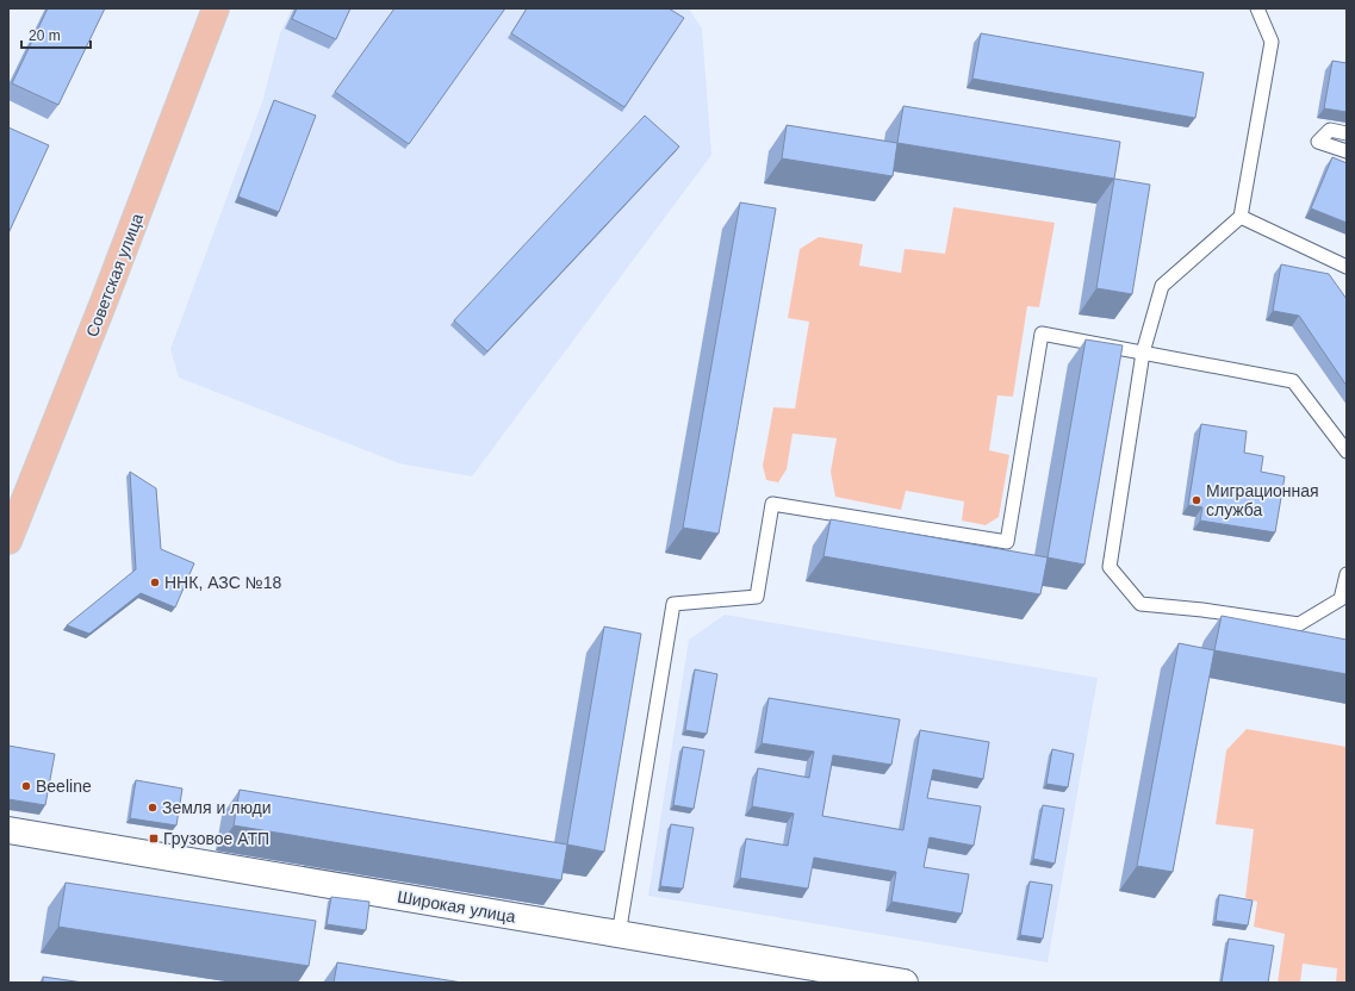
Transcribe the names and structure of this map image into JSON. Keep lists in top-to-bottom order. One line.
{"streets":{"main road":["Советская улица"],"street":["Широкая улица"]},"places":{"other":["Миграционная служба","ННК, АЗС №18","Beeline","Земля и люди"],"transit":["Грузовое АТП"]},"scale_bar":"20 m"}
